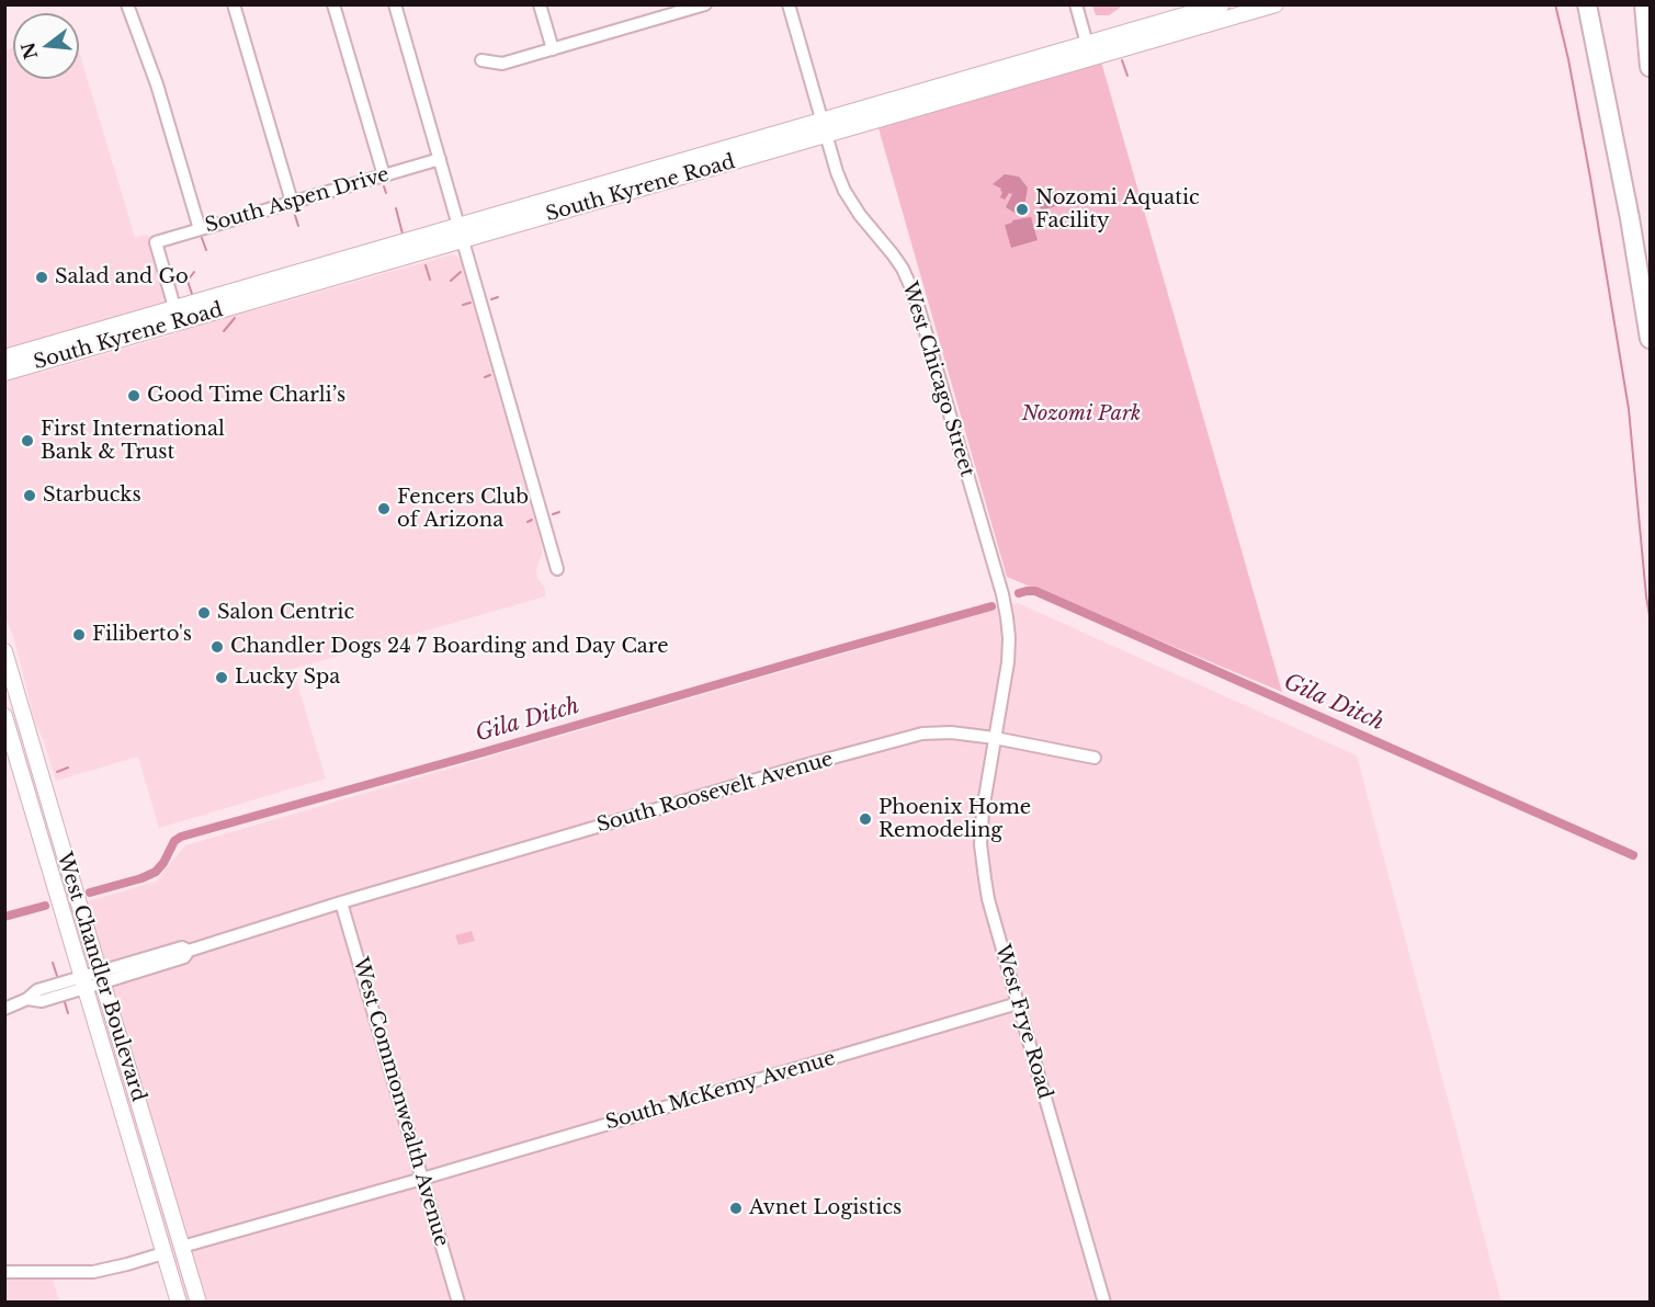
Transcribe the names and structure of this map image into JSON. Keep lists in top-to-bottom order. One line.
{"streets":{"main road":["South Kyrene Road","West Chandler Boulevard"],"street":["South Aspen Drive","West Chicago Street","South Roosevelt Avenue","West Frye Road","South McKemy Avenue","West Commonwealth Avenue"]},"crossings":[["South Kyrene Road","South Aspen Drive"],["South Kyrene Road","West Chicago Street"],["West Chicago Street","South Roosevelt Avenue"],["West Chicago Street","West Frye Road"],["South Roosevelt Avenue","West Chandler Boulevard"],["South Roosevelt Avenue","West Frye Road"],["South Roosevelt Avenue","West Commonwealth Avenue"],["West Chandler Boulevard","South McKemy Avenue"],["West Frye Road","South McKemy Avenue"],["South McKemy Avenue","West Commonwealth Avenue"]],"water":["Gila Ditch"],"parks":["Nozomi Park"],"places":["Nozomi Aquatic Facility","Salad and Go","Good Time Charli’s","First International Bank & Trust","Starbucks","Fencers Club of Arizona","Salon Centric","Filiberto's","Chandler Dogs 24 7 Boarding and Day Care","Lucky Spa","Phoenix Home Remodeling","Avnet Logistics"],"north":"left"}
